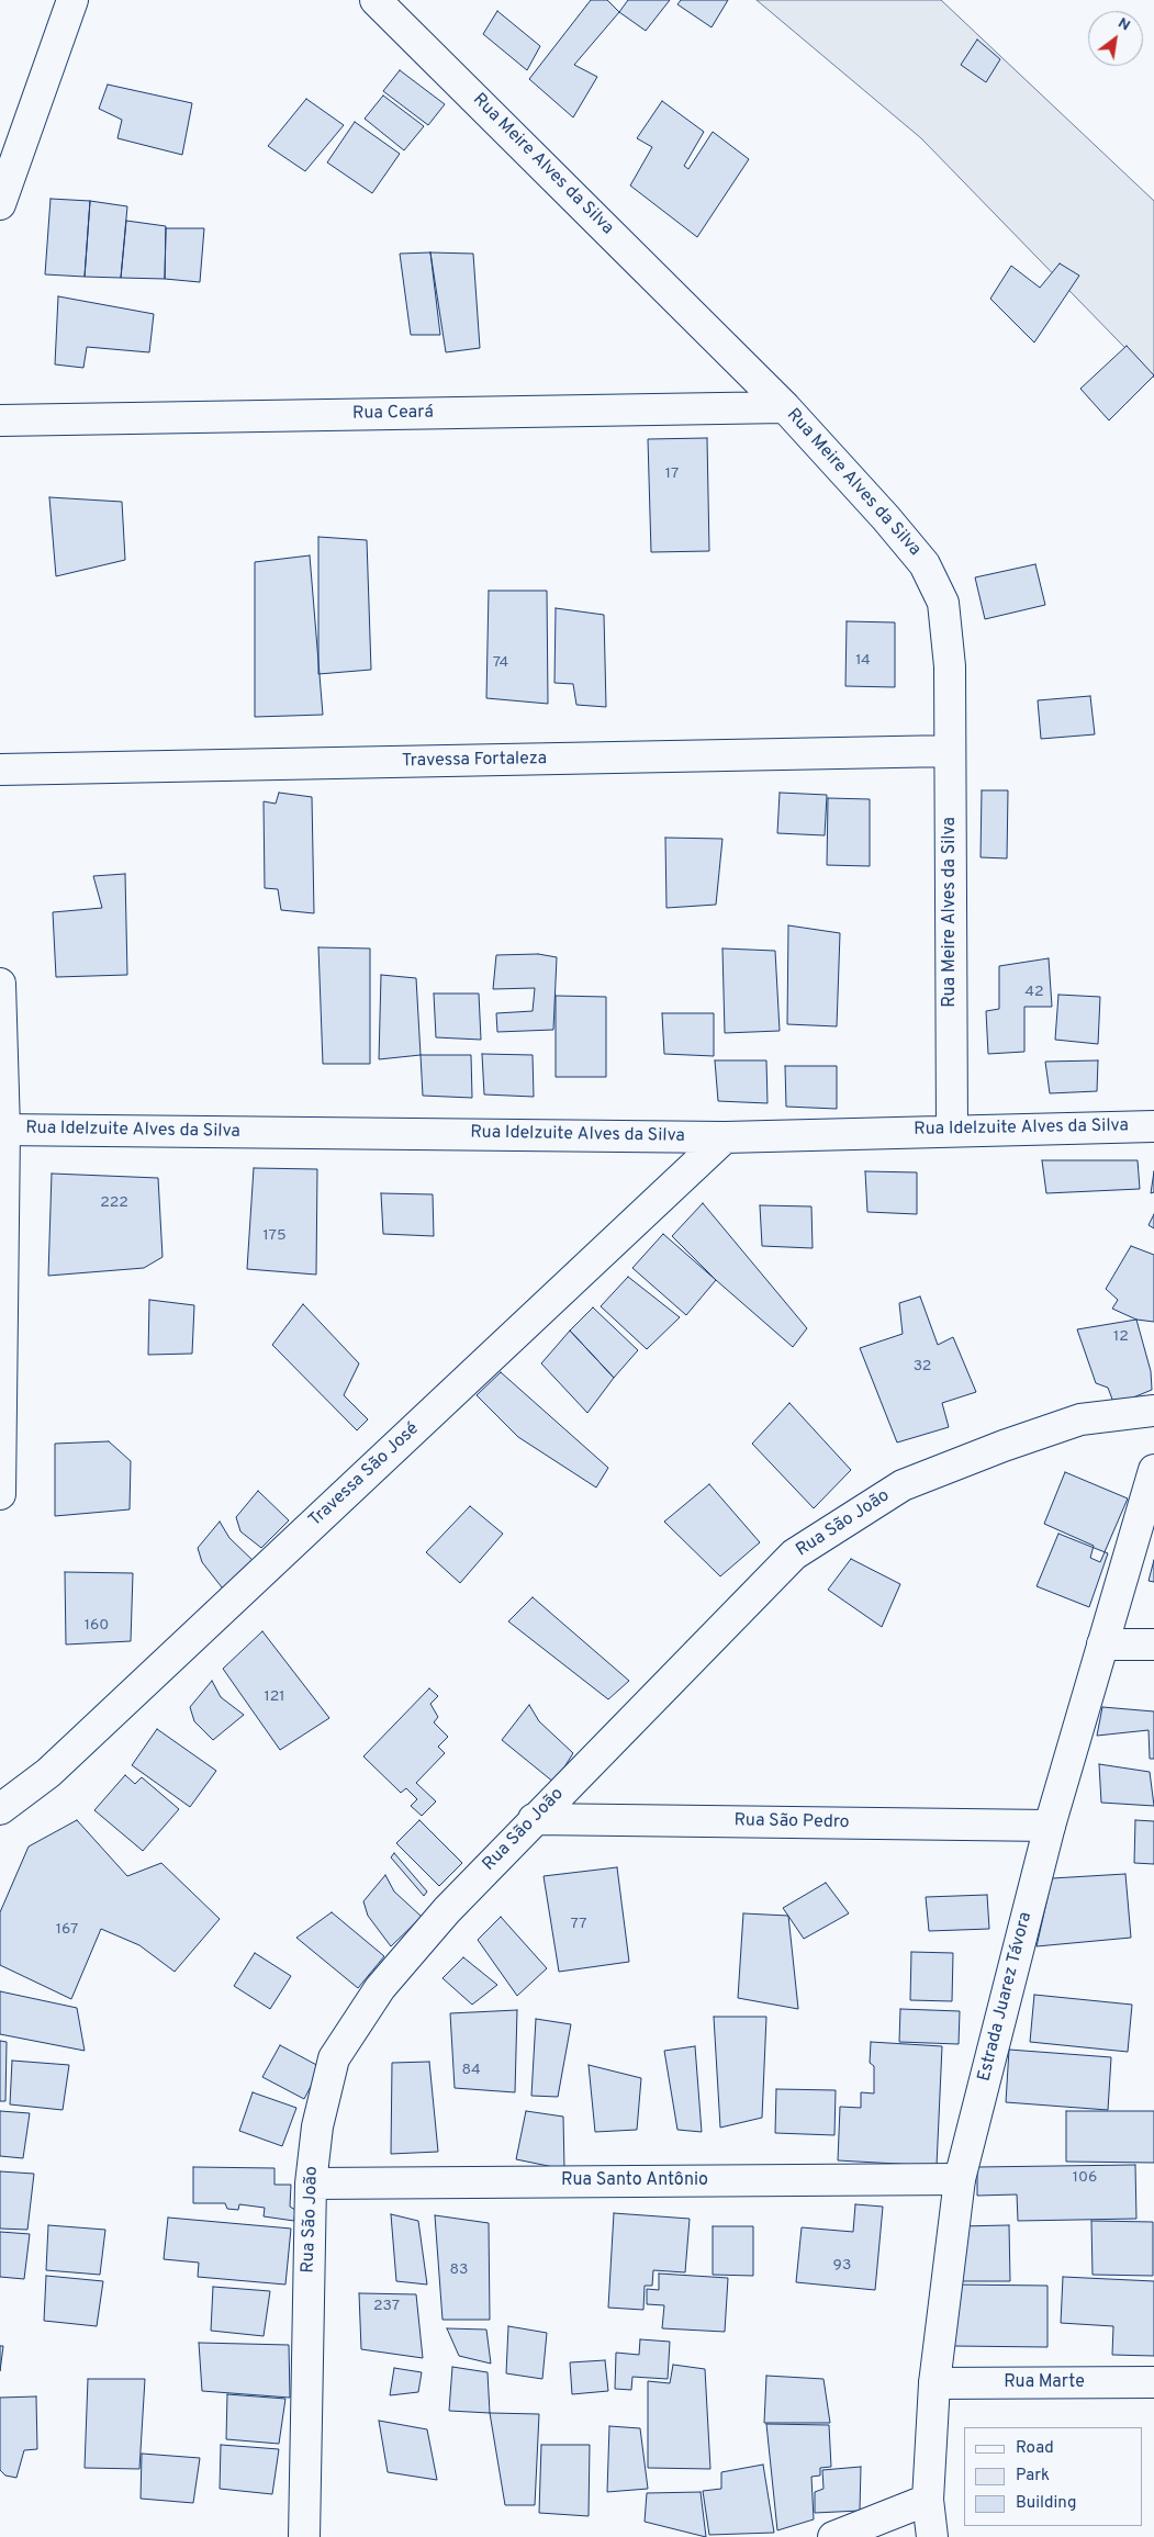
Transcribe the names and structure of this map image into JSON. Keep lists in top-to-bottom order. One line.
{"streets":{"street":["Rua Meire Alves da Silva","Rua Ceará","Travessa Fortaleza","Rua Idelzuite Alves da Silva","Travessa São José","Rua São João","Rua São Pedro","Estrada Juarez Távora","Rua Santo Antônio","Rua Marte"]},"crossings":[["Rua Meire Alves da Silva","Rua Ceará"],["Rua Meire Alves da Silva","Travessa Fortaleza"],["Rua Meire Alves da Silva","Rua Idelzuite Alves da Silva"],["Rua Idelzuite Alves da Silva","Travessa São José"],["Rua São João","Rua São Pedro"],["Rua São João","Rua Santo Antônio"],["Rua São Pedro","Estrada Juarez Távora"],["Estrada Juarez Távora","Rua Santo Antônio"],["Estrada Juarez Távora","Rua Marte"]],"house_numbers":["17","14","74","42","222","175","12","32","160","121","77","167","84","106","93","83","237"],"legend":["Road","Park","Building"],"north":"top right"}
